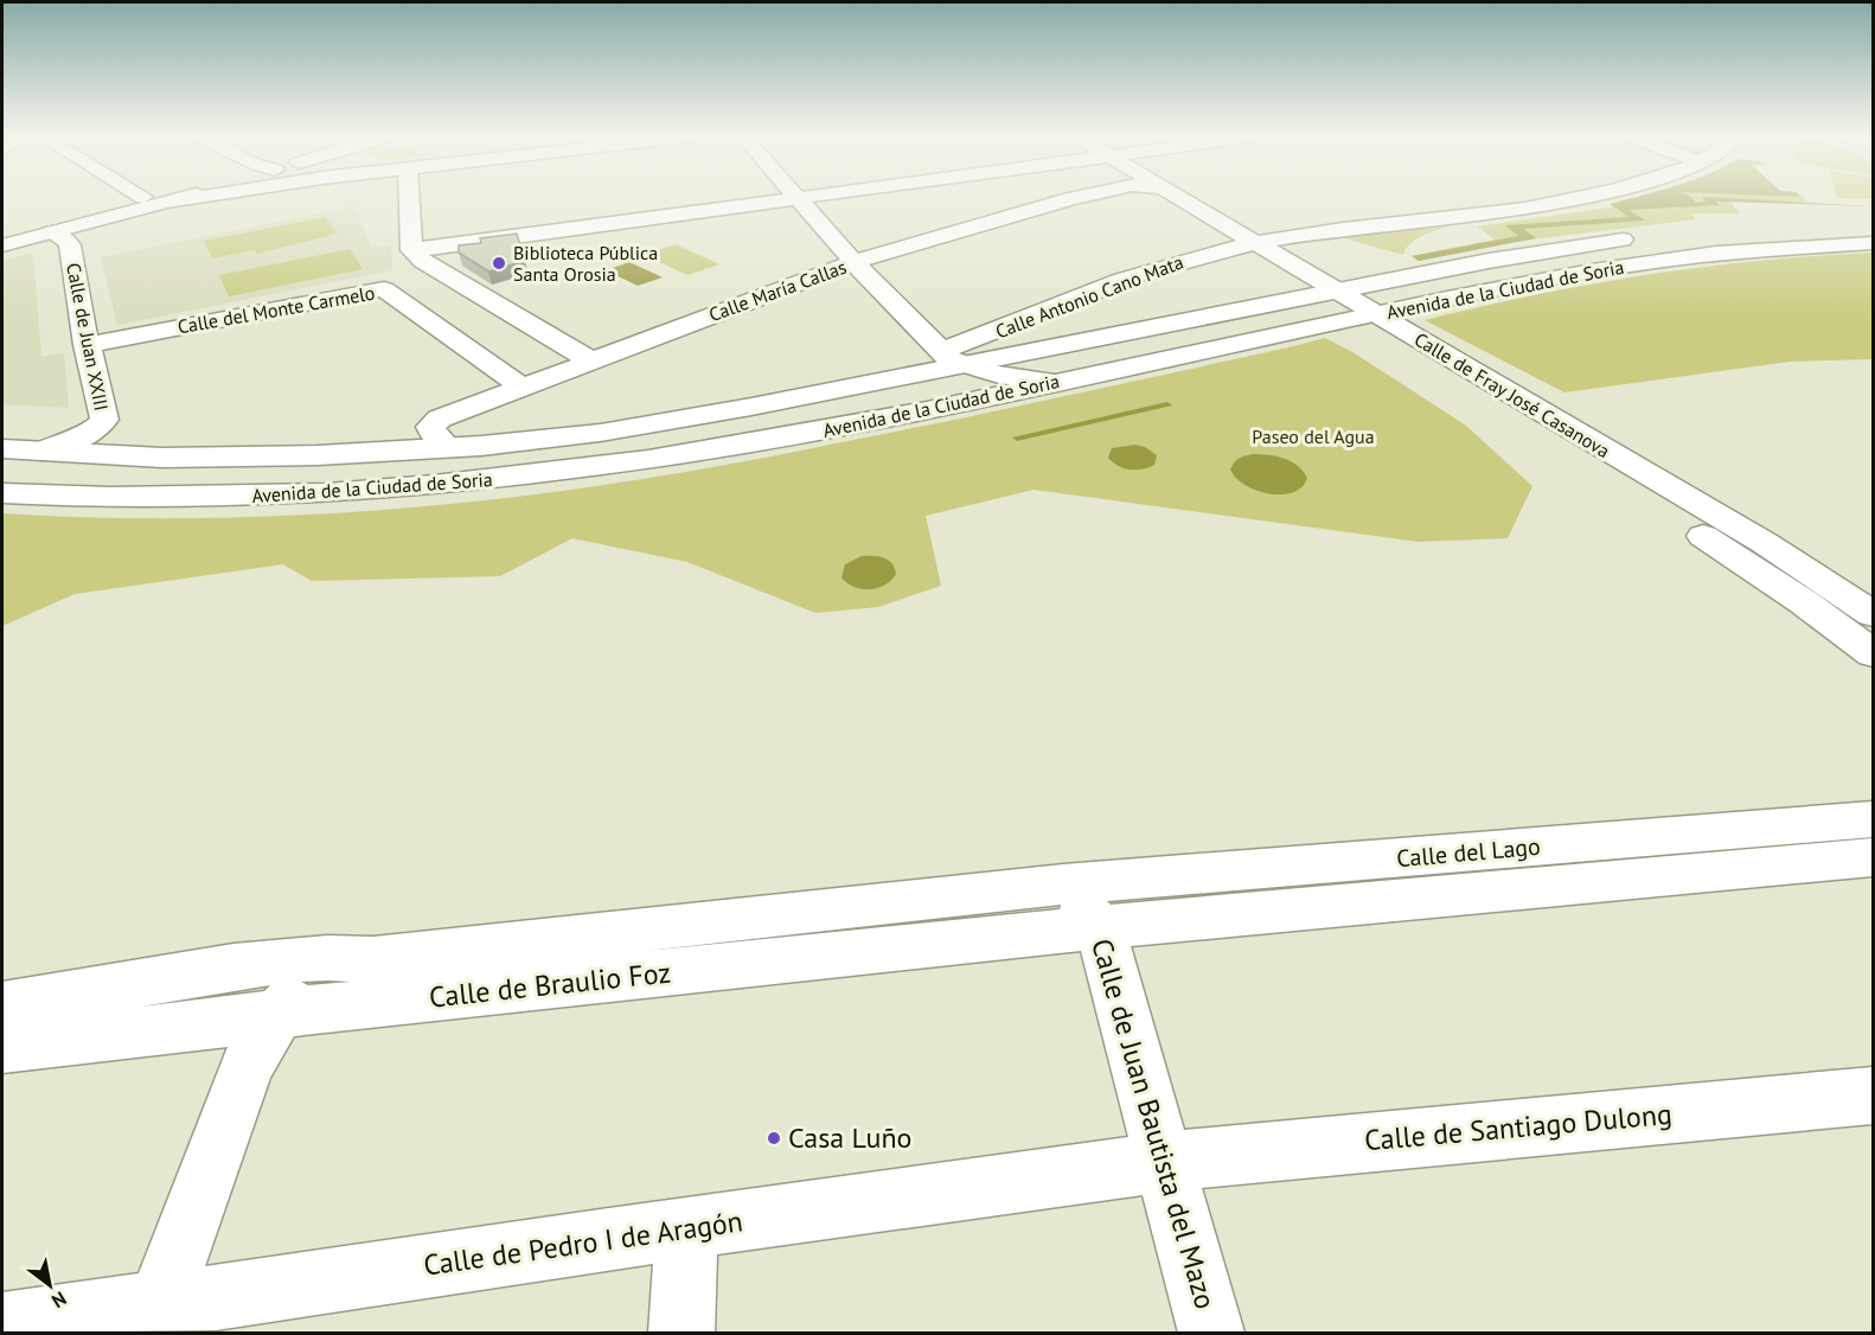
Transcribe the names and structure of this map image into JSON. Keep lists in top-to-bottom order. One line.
{"streets":{"street":["Avenida de la Ciudad de Soria","Calle María Callas","Calle Antonio Cano Mata","Calle del Monte Carmelo","Calle de Juan XXIII","Calle de Fray José Casanova","Calle del Lago","Calle de Braulio Foz","Calle de Juan Bautista del Mazo","Calle de Santiago Dulong","Calle de Pedro I de Aragón"]},"crossings":[["Avenida de la Ciudad de Soria","Calle María Callas"],["Avenida de la Ciudad de Soria","Calle Antonio Cano Mata"],["Avenida de la Ciudad de Soria","Calle de Juan XXIII"],["Avenida de la Ciudad de Soria","Calle de Fray José Casanova"],["Calle María Callas","Calle del Monte Carmelo"],["Calle Antonio Cano Mata","Calle de Fray José Casanova"],["Calle del Monte Carmelo","Calle de Juan XXIII"],["Calle del Lago","Calle de Braulio Foz"],["Calle del Lago","Calle de Juan Bautista del Mazo"],["Calle de Braulio Foz","Calle de Juan Bautista del Mazo"],["Calle de Juan Bautista del Mazo","Calle de Santiago Dulong"],["Calle de Juan Bautista del Mazo","Calle de Pedro I de Aragón"],["Calle de Santiago Dulong","Calle de Pedro I de Aragón"]],"parks":["Paseo del Agua"],"places":["Biblioteca Pública Santa Orosia","Casa Luño"],"north":"bottom right"}
